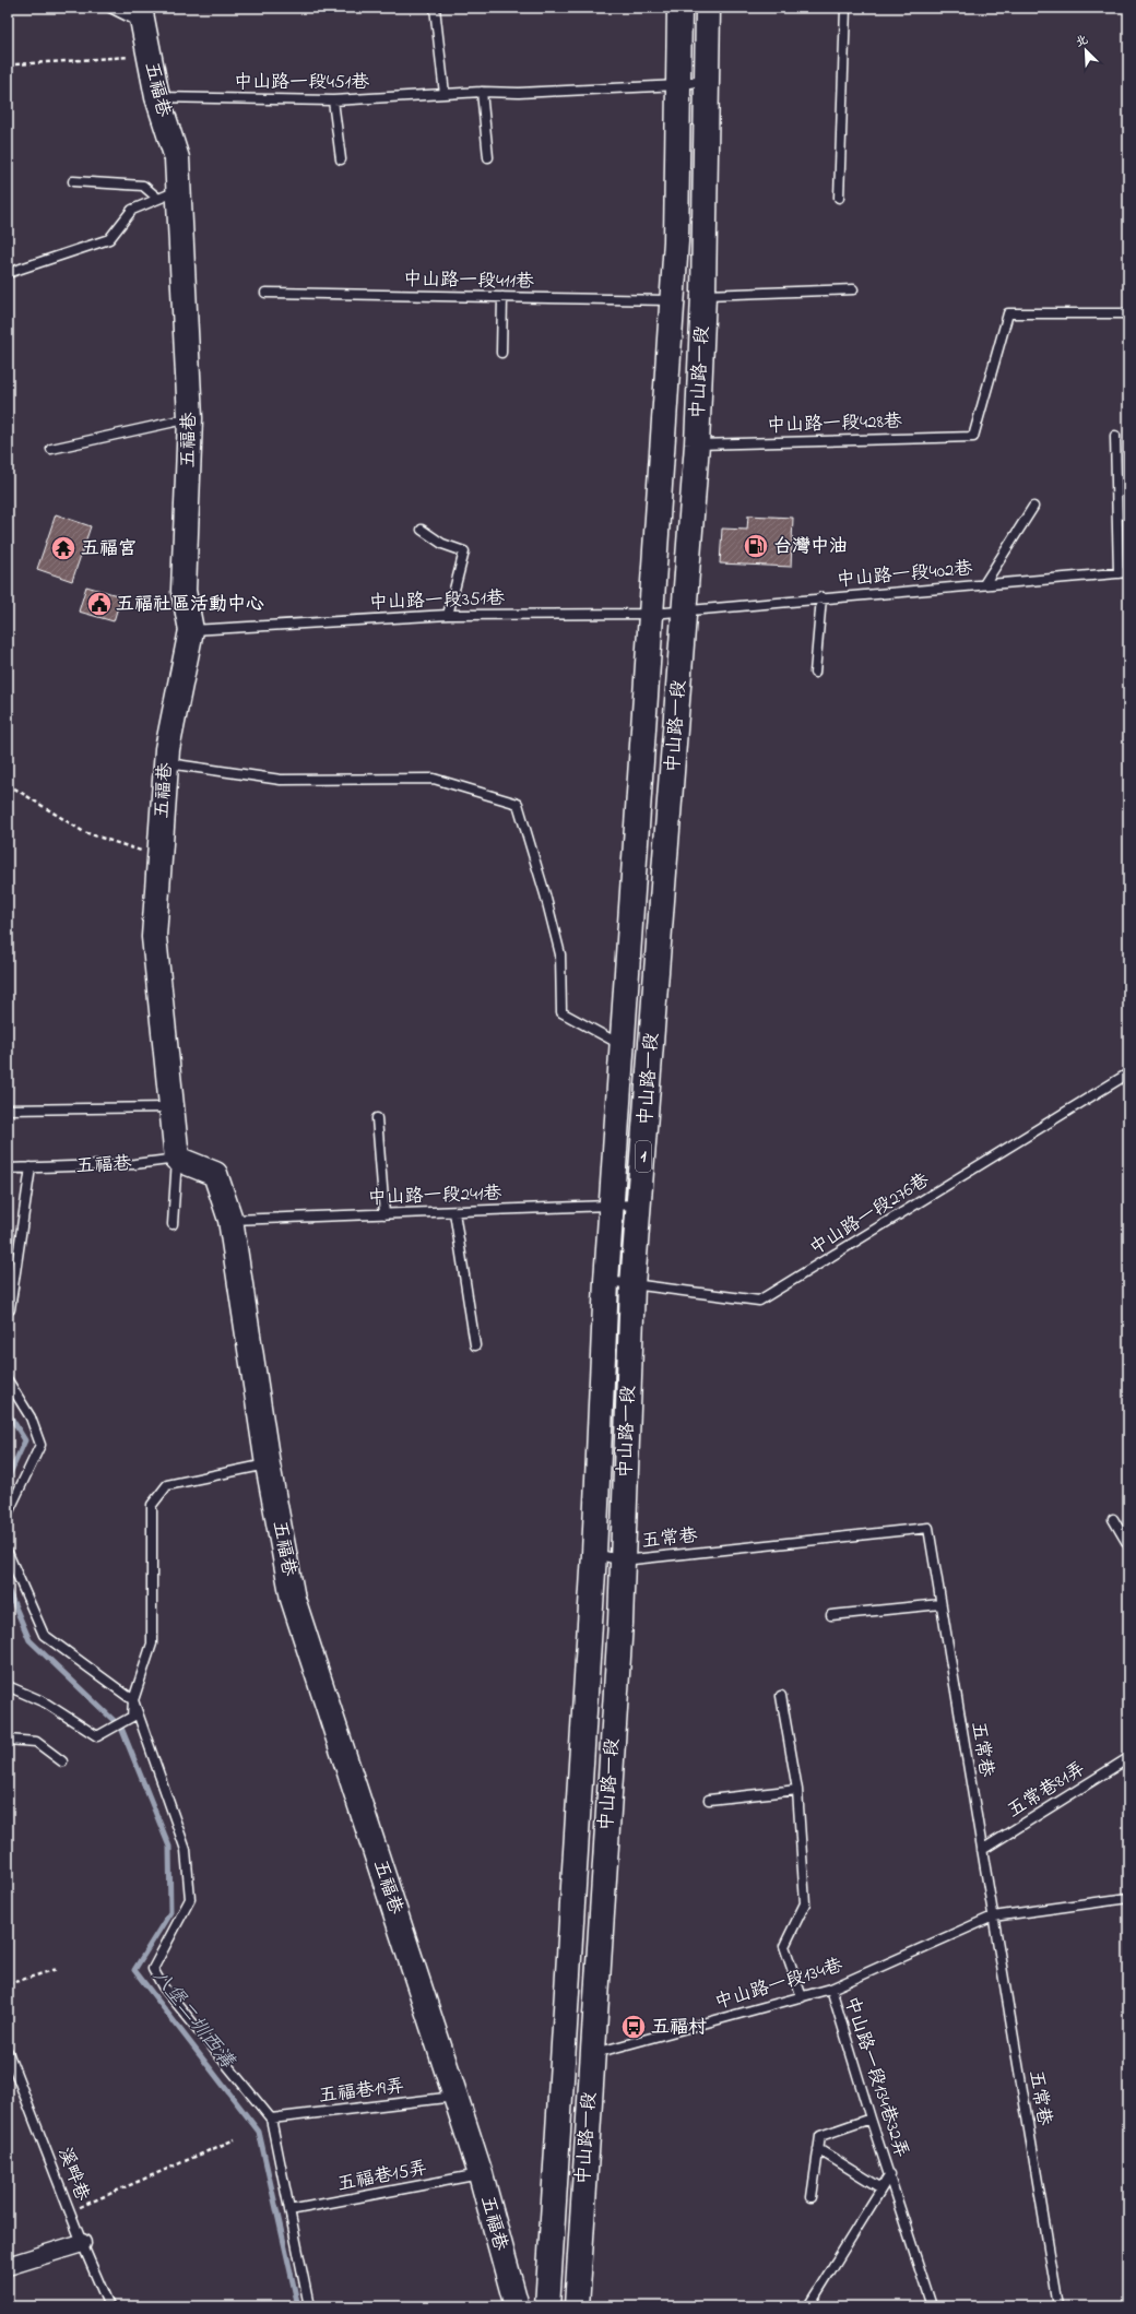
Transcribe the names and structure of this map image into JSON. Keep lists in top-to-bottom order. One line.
{"streets":{"main road":["五福巷","中山路一段","1"],"lane":["中山路一段451巷","中山路一段411巷","中山路一段428巷","中山路一段402巷","中山路一段351巷","中山路一段241巷","中山路一段276巷","五常巷","五常巷81弄","中山路一段134巷","中山路一段134巷32弄","五福巷19弄","溪畔巷","五福巷15弄"]},"crossings":[["中山路一段451巷","五福巷"],["中山路一段451巷","中山路一段"],["五福巷","中山路一段351巷"],["五福巷","中山路一段241巷"],["五福巷","五福巷19弄"],["五福巷","五福巷15弄"],["中山路一段411巷","中山路一段"],["中山路一段","中山路一段428巷"],["中山路一段","中山路一段402巷"],["中山路一段","中山路一段351巷"],["中山路一段","中山路一段241巷"],["中山路一段","中山路一段276巷"],["中山路一段","五常巷"],["中山路一段","中山路一段134巷"],["中山路一段402巷","中山路一段351巷"],["五常巷","五常巷81弄"],["五常巷","中山路一段134巷"],["中山路一段134巷","中山路一段134巷32弄"]],"water":["八堡二圳西溝"],"places":{"fuel station":["台灣中油"],"temple":["五福宮"],"public building":["五福社區活動中心"],"bus stop":["五福村"]},"north":"top left"}
